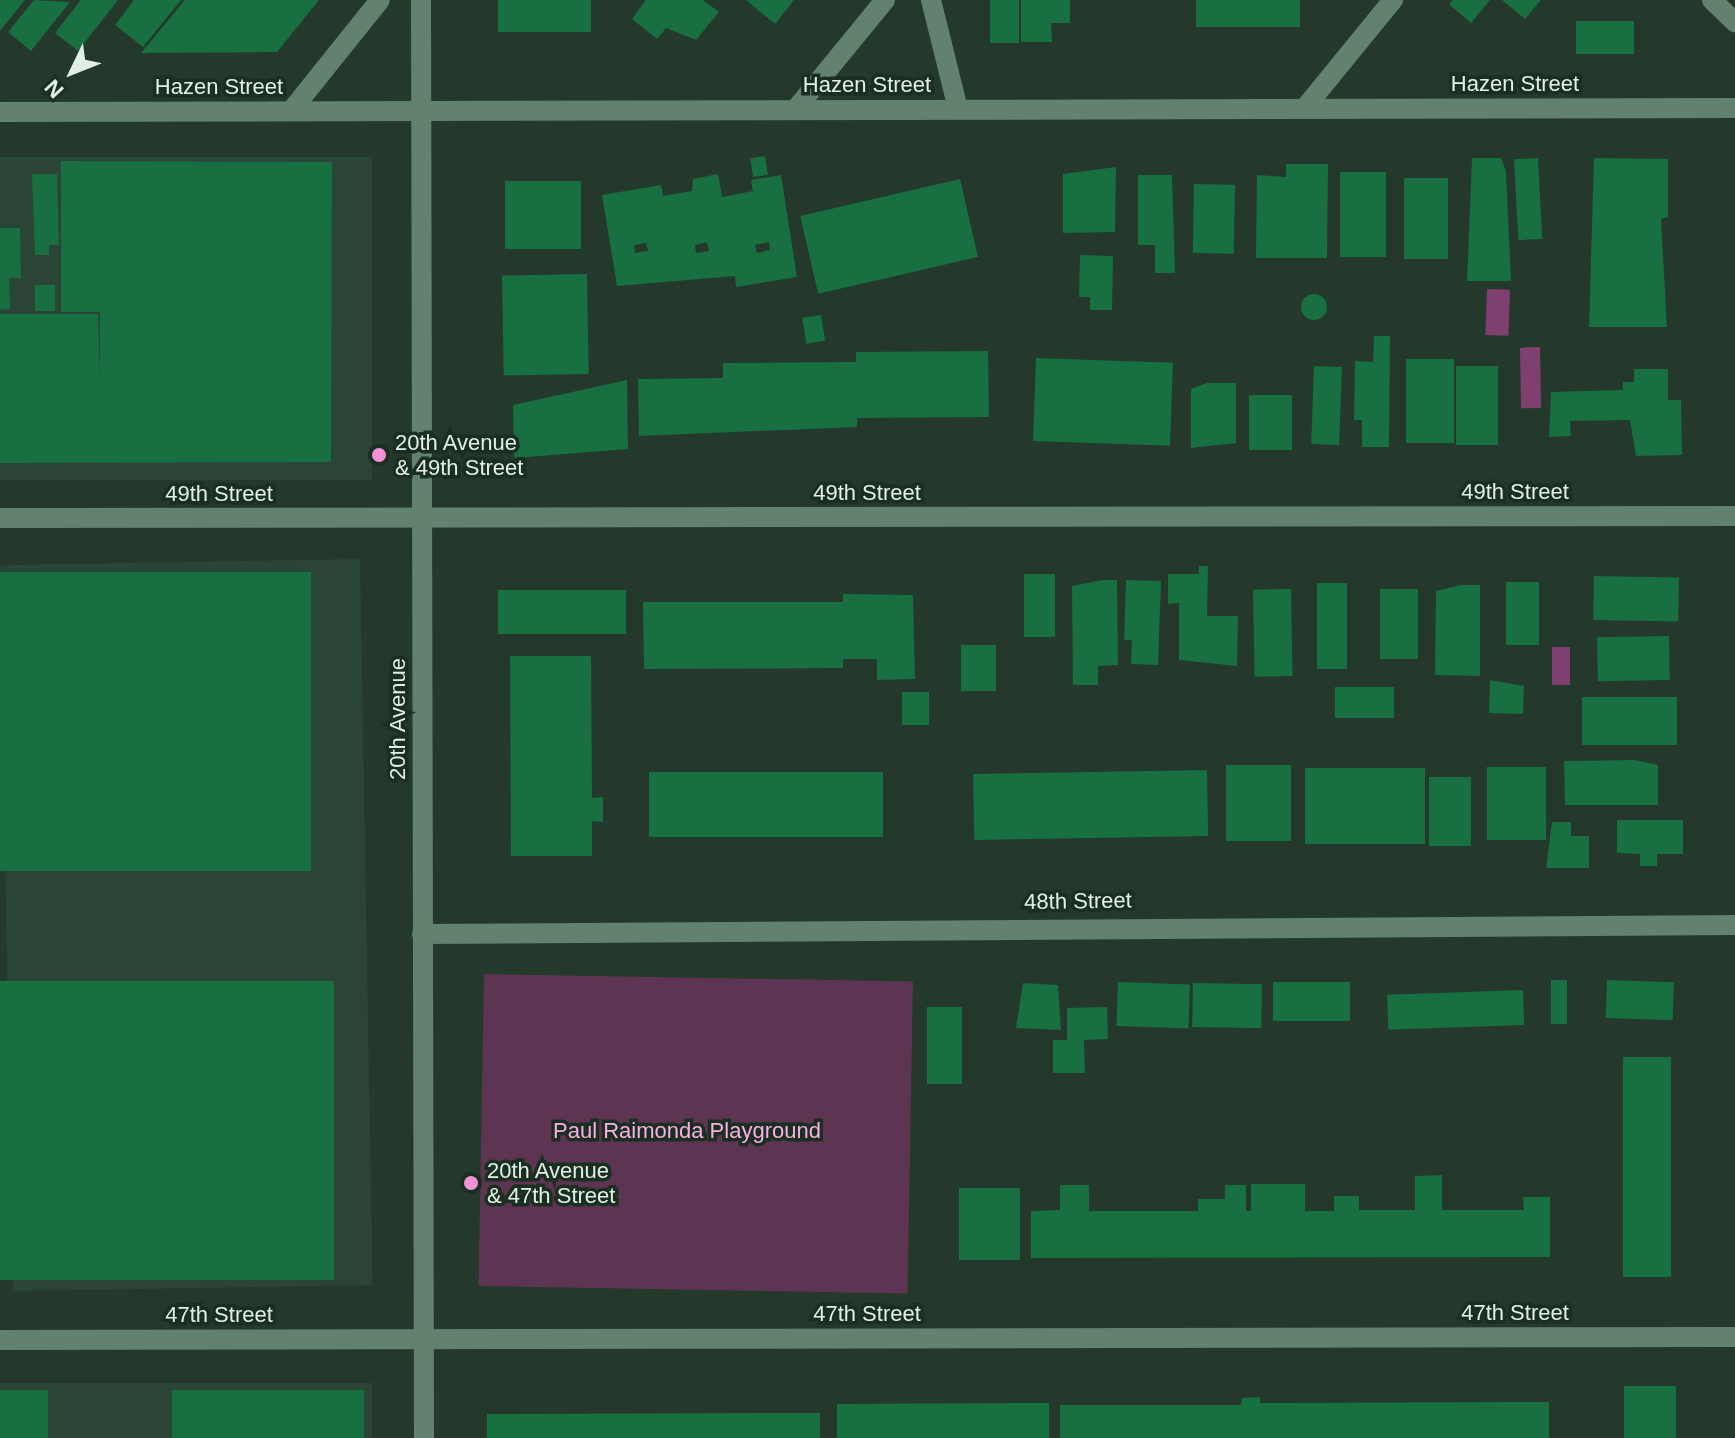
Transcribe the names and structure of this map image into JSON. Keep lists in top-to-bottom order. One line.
{"streets":{"street":["Hazen Street","49th Street","20th Avenue","48th Street","47th Street"]},"crossings":[["Hazen Street","20th Avenue"],["49th Street","20th Avenue"],["20th Avenue","48th Street"],["20th Avenue","47th Street"]],"parks":["Paul Raimonda Playground"],"places":["20th Avenue & 49th Street","20th Avenue & 47th Street"],"north":"bottom left"}
